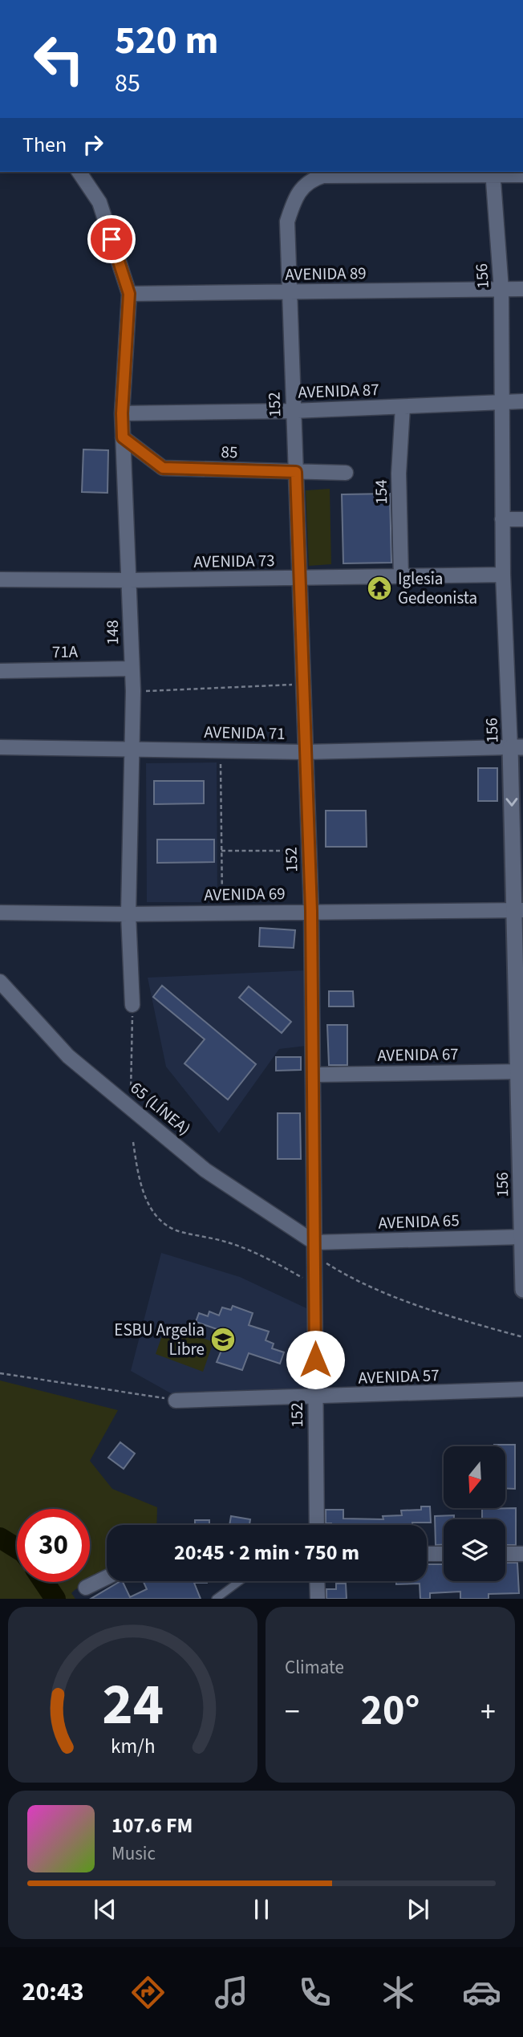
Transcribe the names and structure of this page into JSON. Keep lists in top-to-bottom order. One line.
{"streets":{"street":["AVENIDA 89","156","AVENIDA 87","152","85","154","AVENIDA 73","148","71A","AVENIDA 71","AVENIDA 69","AVENIDA 67","65 (LÍNEA)","AVENIDA 65","AVENIDA 57"]},"crossings":[["AVENIDA 89","156"],["AVENIDA 89","152"],["AVENIDA 89","148"],["156","AVENIDA 87"],["156","152"],["156","AVENIDA 73"],["156","AVENIDA 71"],["156","AVENIDA 69"],["156","AVENIDA 67"],["156","AVENIDA 65"],["AVENIDA 87","152"],["AVENIDA 87","154"],["AVENIDA 87","148"],["152","85"],["152","AVENIDA 73"],["152","AVENIDA 71"],["152","AVENIDA 69"],["152","AVENIDA 67"],["152","65 (LÍNEA)"],["152","AVENIDA 65"],["152","AVENIDA 57"],["85","148"],["154","AVENIDA 73"],["AVENIDA 73","148"],["148","71A"],["148","AVENIDA 71"],["148","AVENIDA 69"],["65 (LÍNEA)","AVENIDA 65"]],"places":{"temple":["Iglesia Gedeonista"],"school or university":["ESBU Argelia Libre"]},"north":"bottom","page":{"turn":["520 m","85"],"then":"Then","limit":"30","trip":"20:45 · 2 min · 750 m","tile":"Climate","heat":["−","20°","+"],"song":["107.6 FM","Music"],"tabs":"20:43","gauge":["24","km/h"]}}
